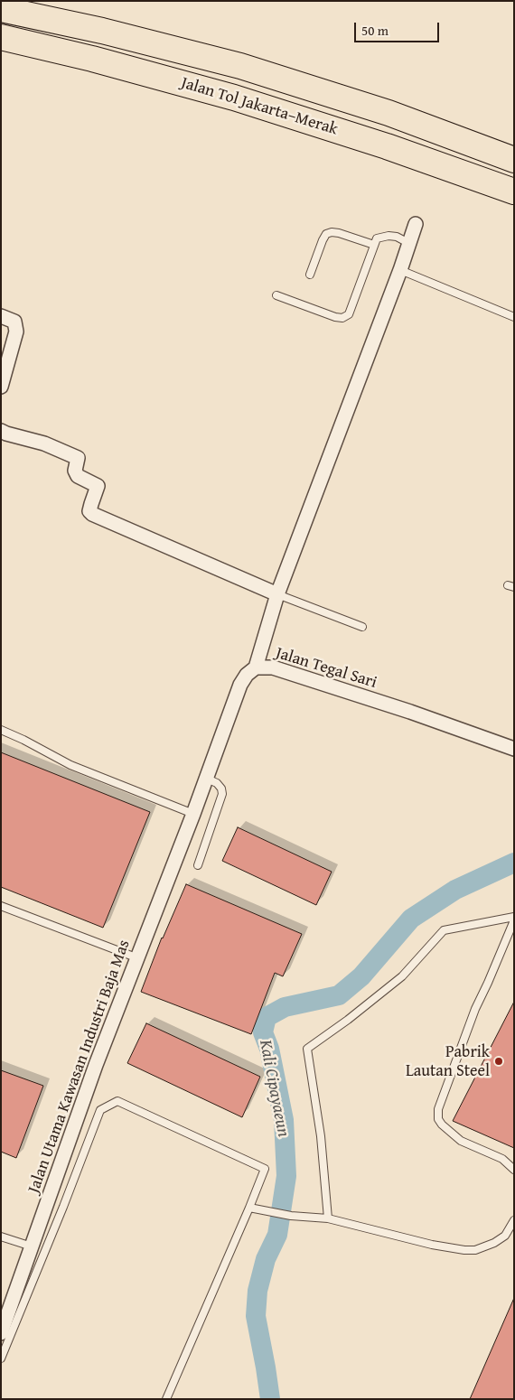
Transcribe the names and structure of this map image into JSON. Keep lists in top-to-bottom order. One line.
{"streets":{"highway":["Jalan Tol Jakarta–Merak"],"street":["Jalan Tegal Sari","Jalan Utama Kawasan Industri Baja Mas"]},"crossings":[["Jalan Tegal Sari","Jalan Utama Kawasan Industri Baja Mas"]],"water":["Kali Cipayaeun"],"places":["Pabrik Lautan Steel"],"scale_bar":"50 m"}
